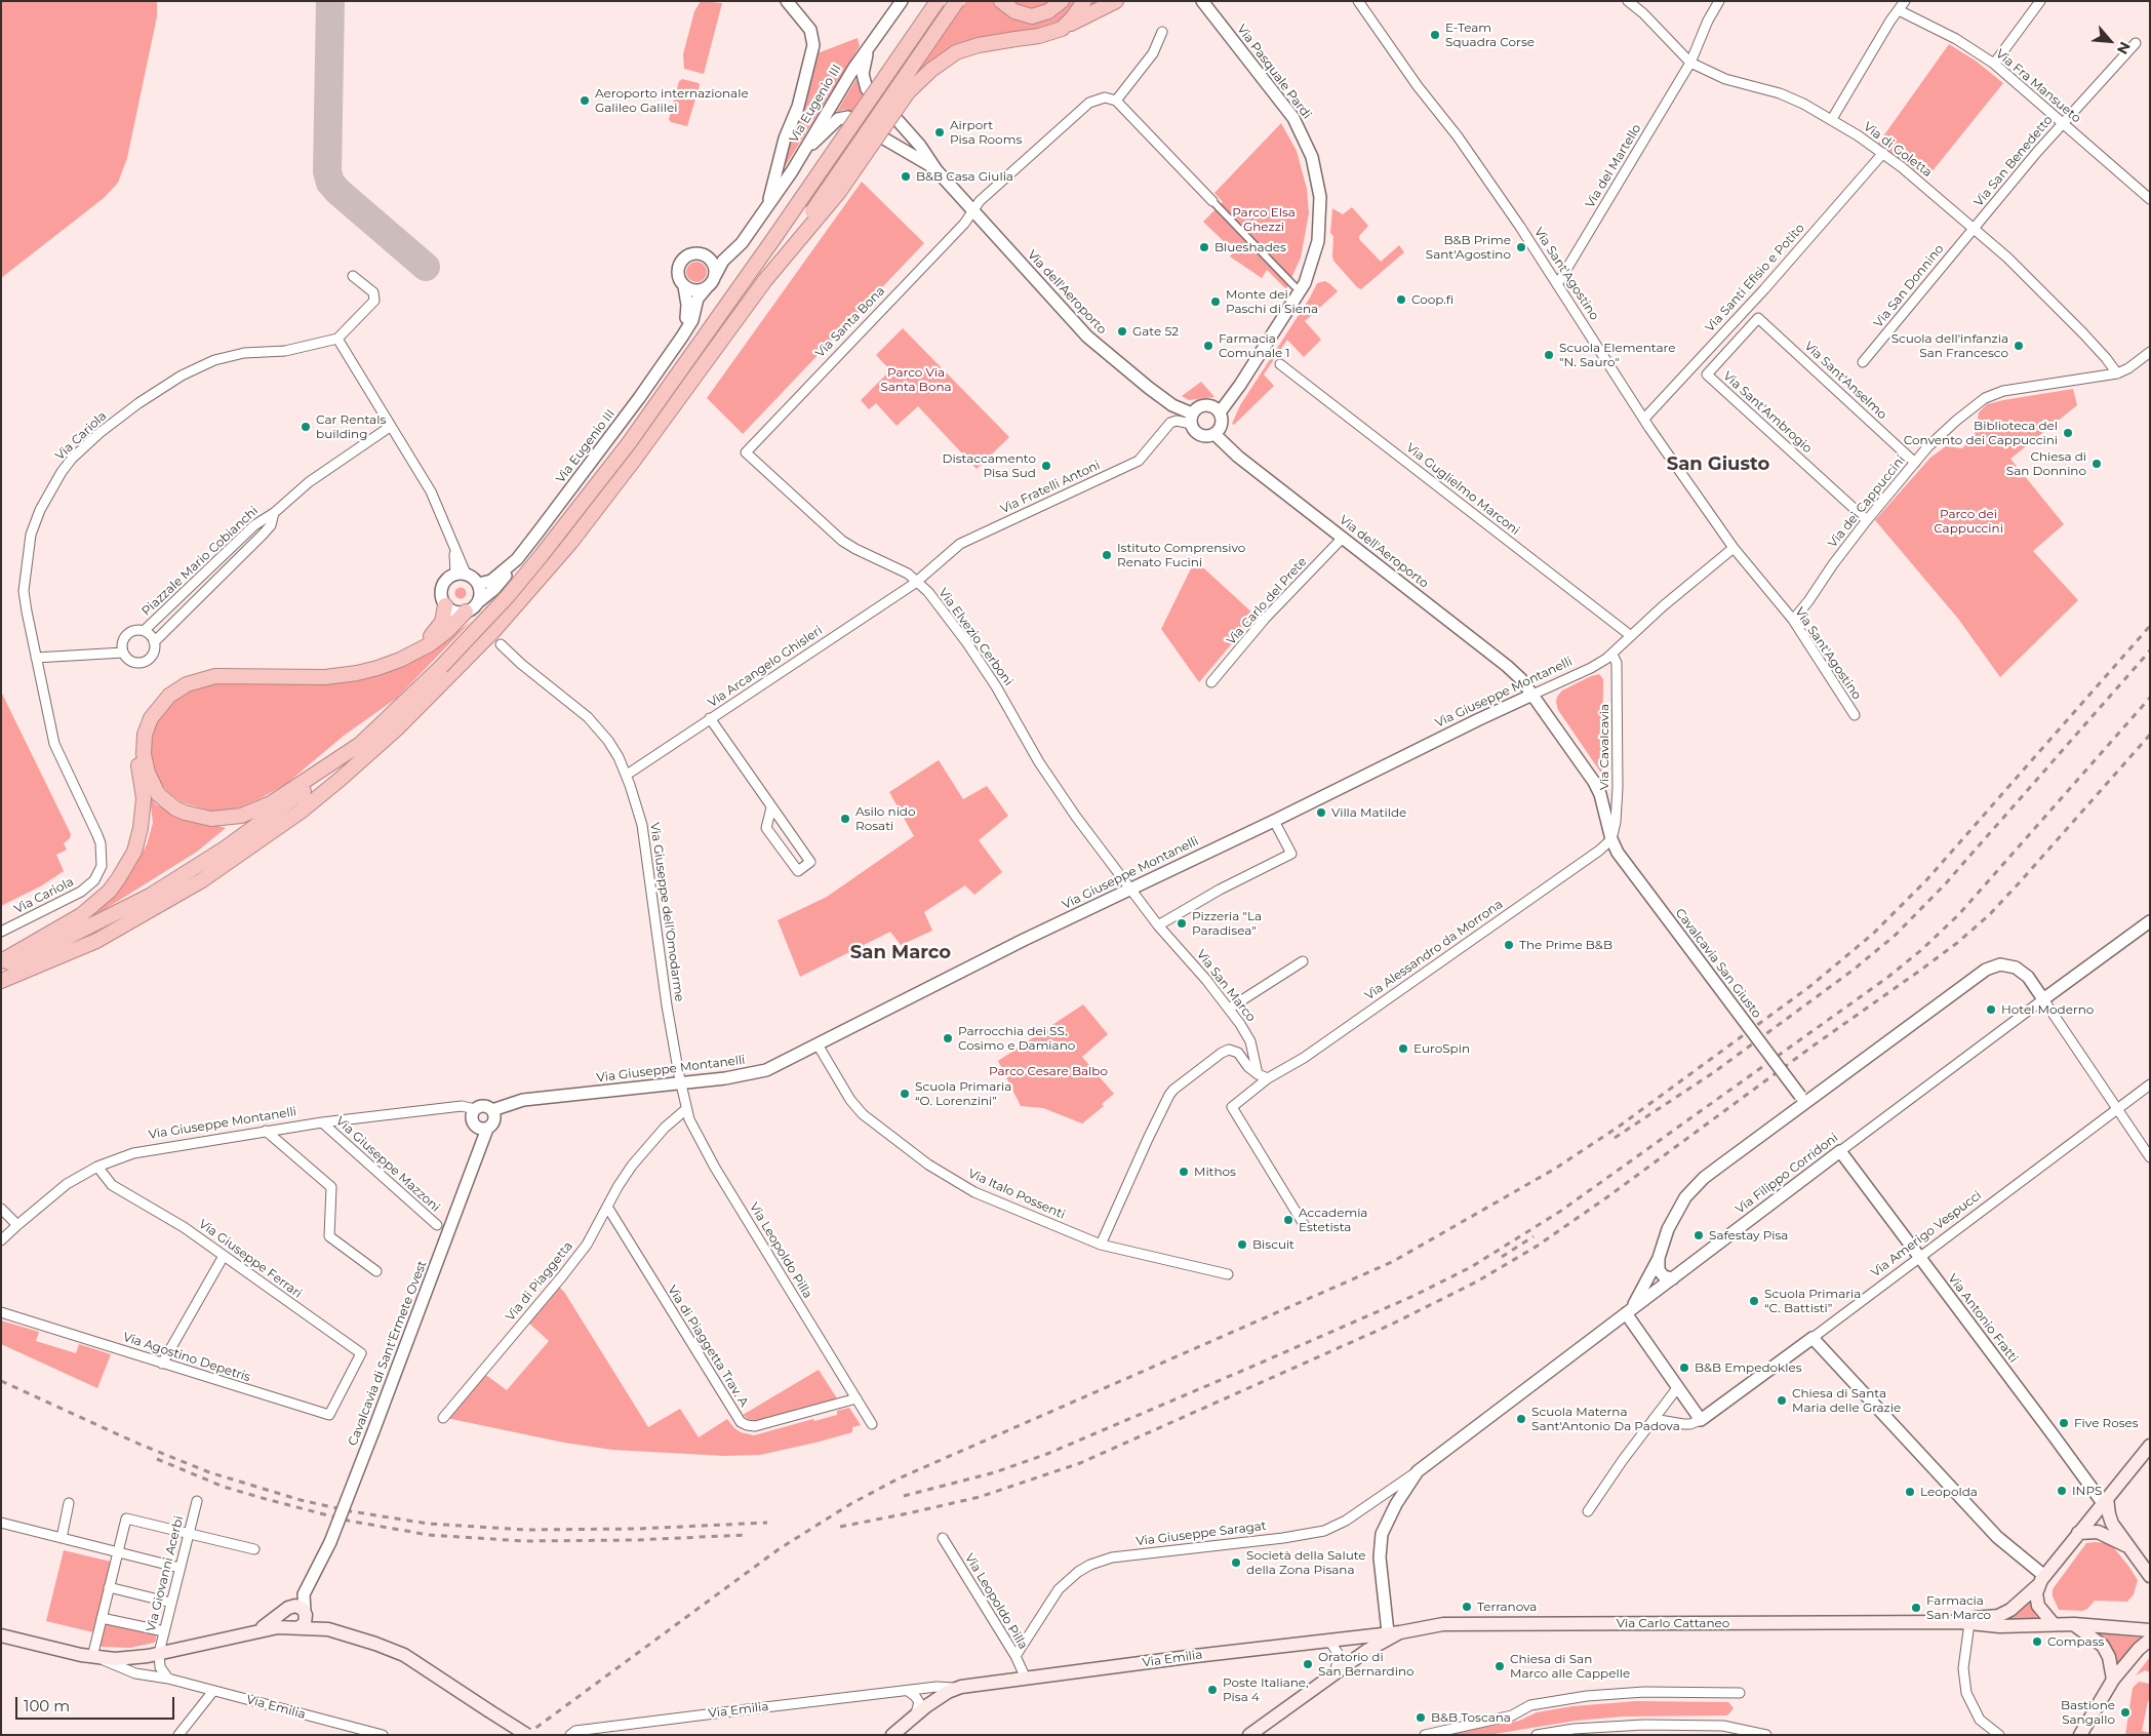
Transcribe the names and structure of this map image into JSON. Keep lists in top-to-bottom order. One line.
{"streets":{"main road":["Via Carlo Cattaneo","Via Emilia"],"street":["Via Pasquale Pardi","Via Fra Mansueto","Via Eugenio III","Via di Goletta","Via San Benedetto","Via del Martello","Via Sant'Agostino","Via Santi Efisio e Potito","Via San Donnino","Via dell'Aeroporto","Via Santa Bona","Via Sant'Anselmo","Via Sant'Ambrogio","Via Cariola","Via Fratelli Antoni","Via Guglielmo Marconi","Via dei Cappuccini","Piazzale Mario Cobianchi","Via Carlo del Prete","Via Elvezio Cerboni","Via Arcangelo Ghisleri","Via Giuseppe Montanelli","Via Cavalcavia","Via Giuseppe dell'Omodarme","Via Alessandro da Morrona","Cavalcavia San Giusto","Via San Marco","Via Giuseppe Mazzoni","Via Filippo Corridoni","Via Italo Possenti","Via Amerigo Vespucci","Via Leopoldo Pilla","Via Giuseppe Ferrari","Via di Piaggetta","Via Antonio Fratti","Via di Piaggetta Trav. A","Cavalcavia di Sant'Ermete Ovest","Via Agostino Depetris","Via Giuseppe Saragat","Via Giovanni Acerbi"]},"crossings":[["Via Pasquale Pardi","Via dell'Aeroporto"],["Via Pasquale Pardi","Via Fratelli Antoni"],["Via Fra Mansueto","Via San Benedetto"],["Via di Goletta","Via San Benedetto"],["Via di Goletta","Via del Martello"],["Via di Goletta","Via Santi Efisio e Potito"],["Via di Goletta","Via San Donnino"],["Via di Goletta","Via dei Cappuccini"],["Via San Benedetto","Via San Donnino"],["Via del Martello","Via Sant'Agostino"],["Via Sant'Agostino","Via Santi Efisio e Potito"],["Via Sant'Agostino","Via dei Cappuccini"],["Via Sant'Agostino","Via Giuseppe Montanelli"],["Via dell'Aeroporto","Via Santa Bona"],["Via dell'Aeroporto","Via Fratelli Antoni"],["Via dell'Aeroporto","Via Carlo del Prete"],["Via dell'Aeroporto","Via Giuseppe Montanelli"],["Via dell'Aeroporto","Via Cavalcavia"],["Via dell'Aeroporto","Via Alessandro da Morrona"],["Via dell'Aeroporto","Cavalcavia San Giusto"],["Via Santa Bona","Via Elvezio Cerboni"],["Via Sant'Anselmo","Via Sant'Ambrogio"],["Via Sant'Anselmo","Via dei Cappuccini"],["Via Sant'Ambrogio","Via dei Cappuccini"],["Via Fratelli Antoni","Via Elvezio Cerboni"],["Via Fratelli Antoni","Via Arcangelo Ghisleri"],["Via Guglielmo Marconi","Via Giuseppe Montanelli"],["Via Elvezio Cerboni","Via Arcangelo Ghisleri"],["Via Elvezio Cerboni","Via Giuseppe Montanelli"],["Via Elvezio Cerboni","Via San Marco"],["Via Arcangelo Ghisleri","Via Giuseppe dell'Omodarme"],["Via Giuseppe Montanelli","Via Cavalcavia"],["Via Giuseppe Montanelli","Via Giuseppe dell'Omodarme"],["Via Giuseppe Montanelli","Via San Marco"],["Via Giuseppe Montanelli","Via Giuseppe Mazzoni"],["Via Giuseppe Montanelli","Via Italo Possenti"],["Via Giuseppe Montanelli","Via Leopoldo Pilla"],["Via Giuseppe Montanelli","Via Giuseppe Ferrari"],["Via Giuseppe Montanelli","Cavalcavia di Sant'Ermete Ovest"],["Via Cavalcavia","Via Alessandro da Morrona"],["Via Cavalcavia","Cavalcavia San Giusto"],["Via Giuseppe dell'Omodarme","Via Leopoldo Pilla"],["Via Alessandro da Morrona","Cavalcavia San Giusto"],["Via Filippo Corridoni","Via Antonio Fratti"],["Via Filippo Corridoni","Via Giuseppe Saragat"],["Via Filippo Corridoni","Via Carlo Cattaneo"],["Via Filippo Corridoni","Via Emilia"],["Via Amerigo Vespucci","Via Antonio Fratti"],["Via Leopoldo Pilla","Via di Piaggetta"],["Via Leopoldo Pilla","Via di Piaggetta Trav. A"],["Via Leopoldo Pilla","Via Giuseppe Saragat"],["Via Leopoldo Pilla","Via Emilia"],["Via Giuseppe Ferrari","Via Agostino Depetris"],["Via di Piaggetta","Via di Piaggetta Trav. A"],["Via Antonio Fratti","Via Carlo Cattaneo"],["Via Giovanni Acerbi","Via Emilia"],["Via Carlo Cattaneo","Via Emilia"]],"districts":["San Giusto","San Marco"],"parks":["Parco Elsa Ghezzi","Parco Via Santa Bona","Parco dei Cappuccini","Parco Cesare Balbo"],"places":["E-Team Squadra Corse","Aeroporto internazionale Galileo Galilei","Airport Pisa Rooms","B&B Casa Giulia","Blueshades","B&B Prime Sant'Agostino","Coop.fi","Monte dei Paschi di Siena","Gate 52","Farmacia Comunale 1","Scuola dell'infanzia San Francesco","Scuola Elementare \"N. Sauro\"","Car Rentals building","Biblioteca del Convento dei Cappuccini","Chiesa di San Donnino","Distaccamento Pisa Sud","Istituto Comprensivo Renato Fucini","Villa Matilde","Asilo nido Rosati","Pizzeria \"La Paradisea\"","The Prime B&B","Hotel Moderno","Parrocchia dei SS. Cosimo e Damiano","EuroSpin","Scuola Primaria “O. Lorenzini”","Mithos","Accademia Estetista","Safestay Pisa","Biscuit","Scuola Primaria “C. Battisti”","B&B Empedokles","Chiesa di Santa Maria delle Grazie","Scuola Materna Sant'Antonio Da Padova","Five Roses","INPS","Leopolda","Società della Salute della Zona Pisana","Terranova","Farmacia San Marco","Compass","Oratorio di San Bernardino","Chiesa di San Marco alle Cappelle","Poste Italiane, Pisa 4","Bastione Sangallo","B&B Toscana"],"scale_bar":"100 m","north":"bottom right"}
